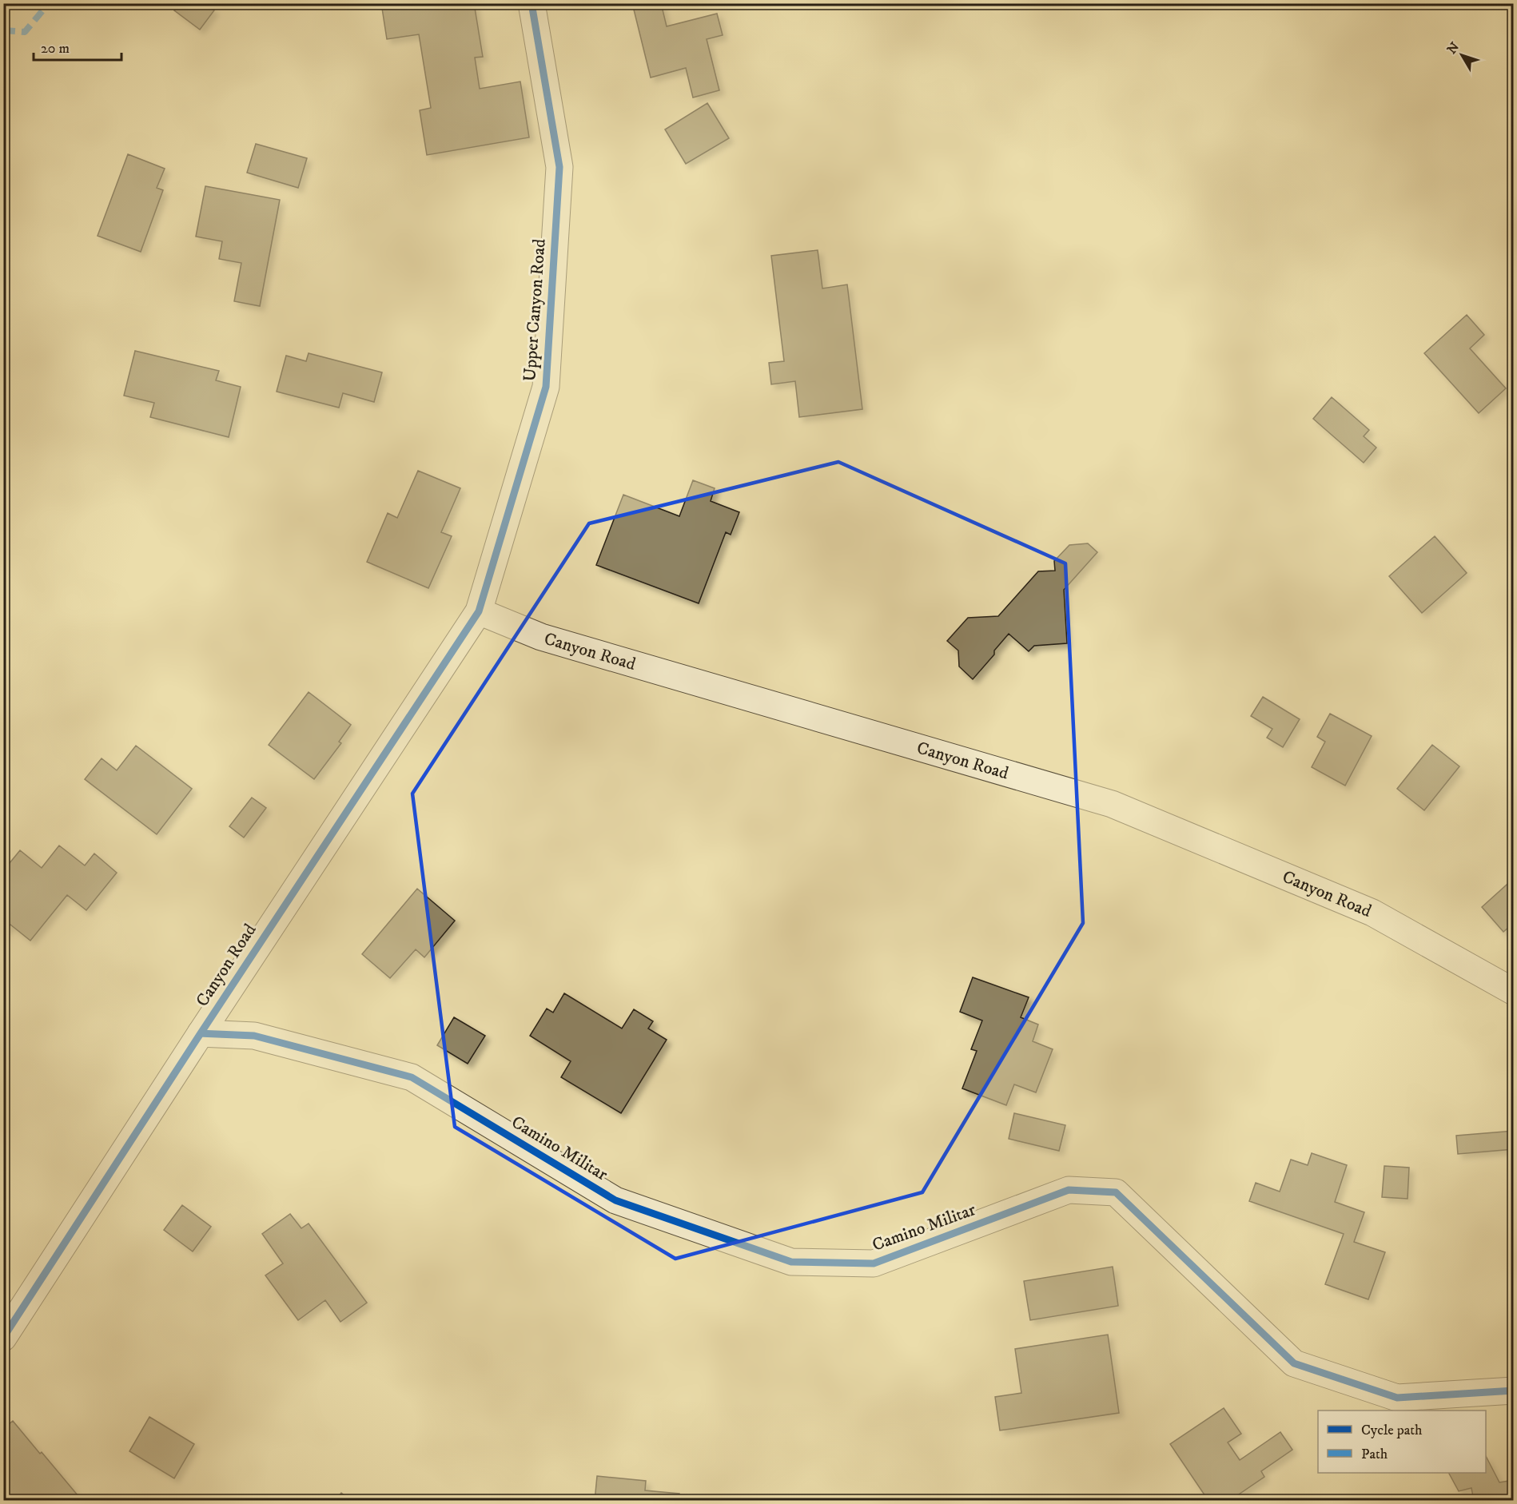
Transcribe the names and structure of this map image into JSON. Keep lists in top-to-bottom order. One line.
{"streets":{"street":["Upper Canyon Road","Canyon Road","Camino Militar"]},"crossings":[["Upper Canyon Road","Canyon Road"],["Canyon Road","Camino Militar"]],"legend":["Cycle path","Path"],"scale_bar":"20 m","north":"top left"}
